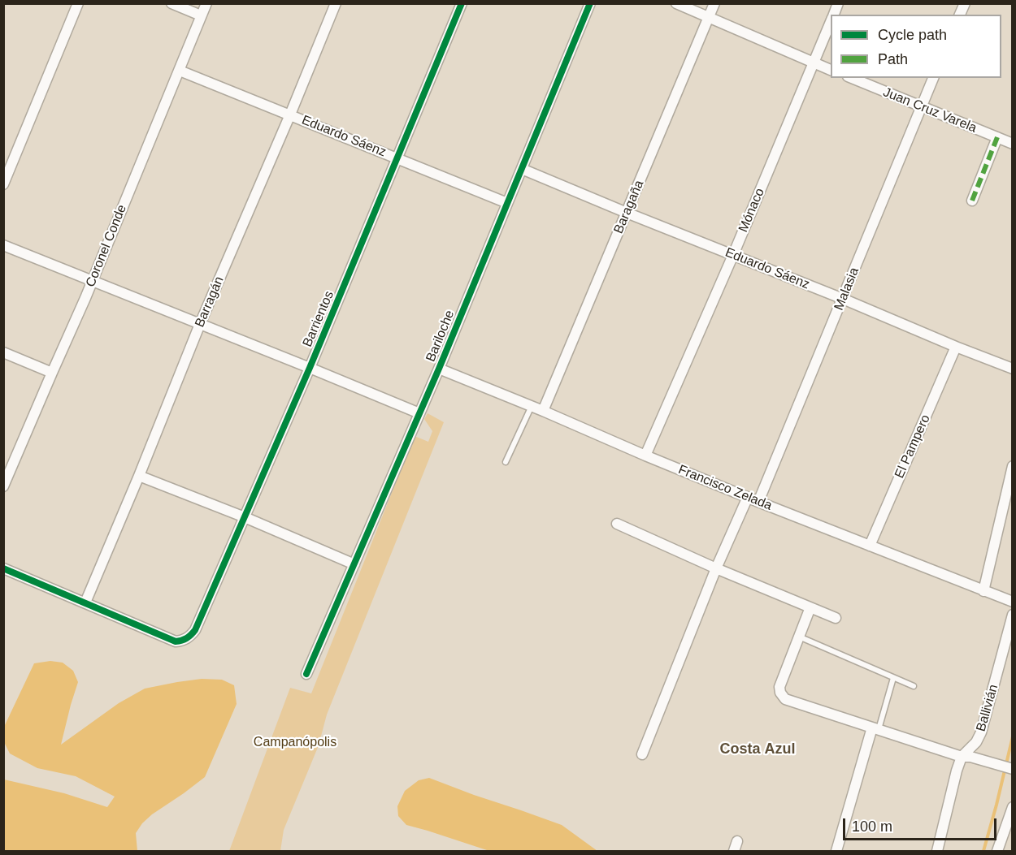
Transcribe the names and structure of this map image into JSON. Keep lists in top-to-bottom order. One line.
{"streets":{"street":["Juan Cruz Varela","Eduardo Sáenz","Baragaña","Mónaco","Coronel Conde","Malasia","Barragán","Barrientos","Bariloche","El Pampero","Francisco Zelada","Ballivián"]},"crossings":[["Juan Cruz Varela","Malasia"],["Eduardo Sáenz","Baragaña"],["Eduardo Sáenz","Mónaco"],["Eduardo Sáenz","Coronel Conde"],["Eduardo Sáenz","Malasia"],["Eduardo Sáenz","Barragán"],["Eduardo Sáenz","Barrientos"],["Eduardo Sáenz","Bariloche"],["Eduardo Sáenz","El Pampero"],["Baragaña","Francisco Zelada"],["Mónaco","Francisco Zelada"],["Malasia","Francisco Zelada"],["Barragán","Barrientos"],["Bariloche","Francisco Zelada"],["El Pampero","Francisco Zelada"]],"districts":["Costa Azul"],"parks":["Campanópolis"],"legend":["Cycle path","Path"],"scale_bar":"100 m"}
